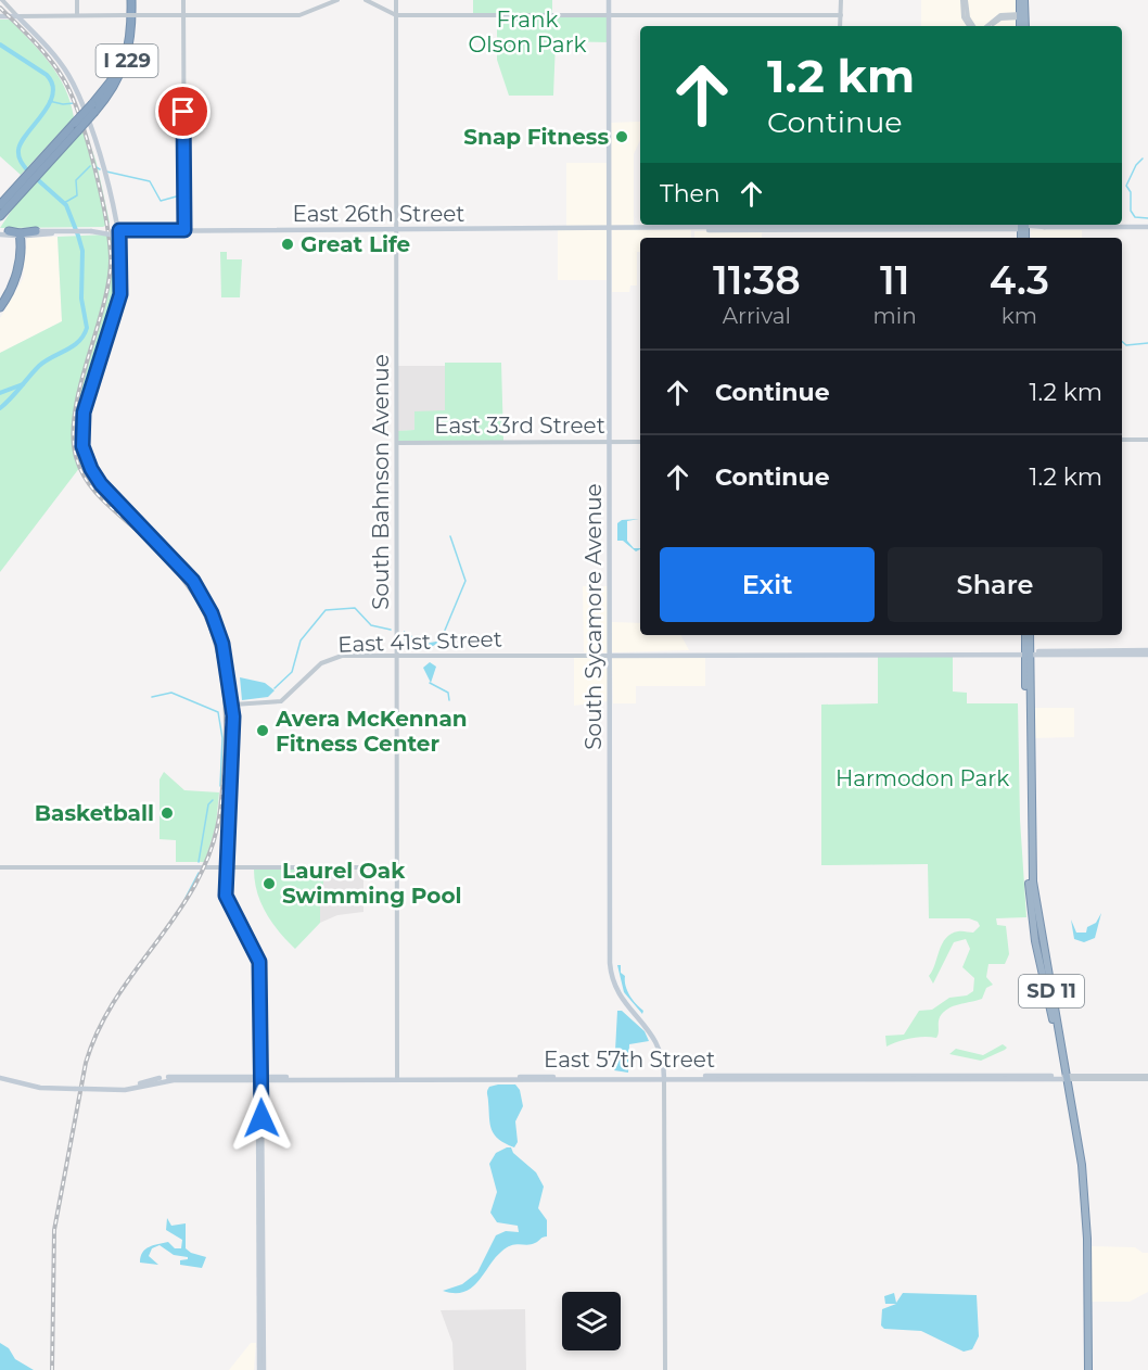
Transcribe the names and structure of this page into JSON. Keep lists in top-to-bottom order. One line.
{"streets":{"highway":["I 229","SD 11"],"main road":["East 26th Street","South Sycamore Avenue","East 41st Street","East 57th Street"],"street":["East 33rd Street","South Bahnson Avenue"]},"crossings":[["East 26th Street","South Bahnson Avenue"],["East 26th Street","South Sycamore Avenue"],["East 33rd Street","South Bahnson Avenue"],["East 33rd Street","South Sycamore Avenue"],["South Bahnson Avenue","East 41st Street"],["South Bahnson Avenue","East 57th Street"],["South Sycamore Avenue","East 41st Street"],["South Sycamore Avenue","East 57th Street"],["East 41st Street","SD 11"],["SD 11","East 57th Street"]],"parks":["Frank Olson Park","Harmodon Park"],"places":["Snap Fitness","Great Life","Avera McKennan Fitness Center","Basketball","Laurel Oak Swimming Pool"],"page":{"turn":["1.2 km","Continue"],"then":"Then","eta":["11:38","Arrival","11","min","4.3","km"],"list":[{"name":"Continue","value":"1.2 km"},{"name":"Continue","value":"1.2 km"}],"buttons":["Exit","Share"]}}
